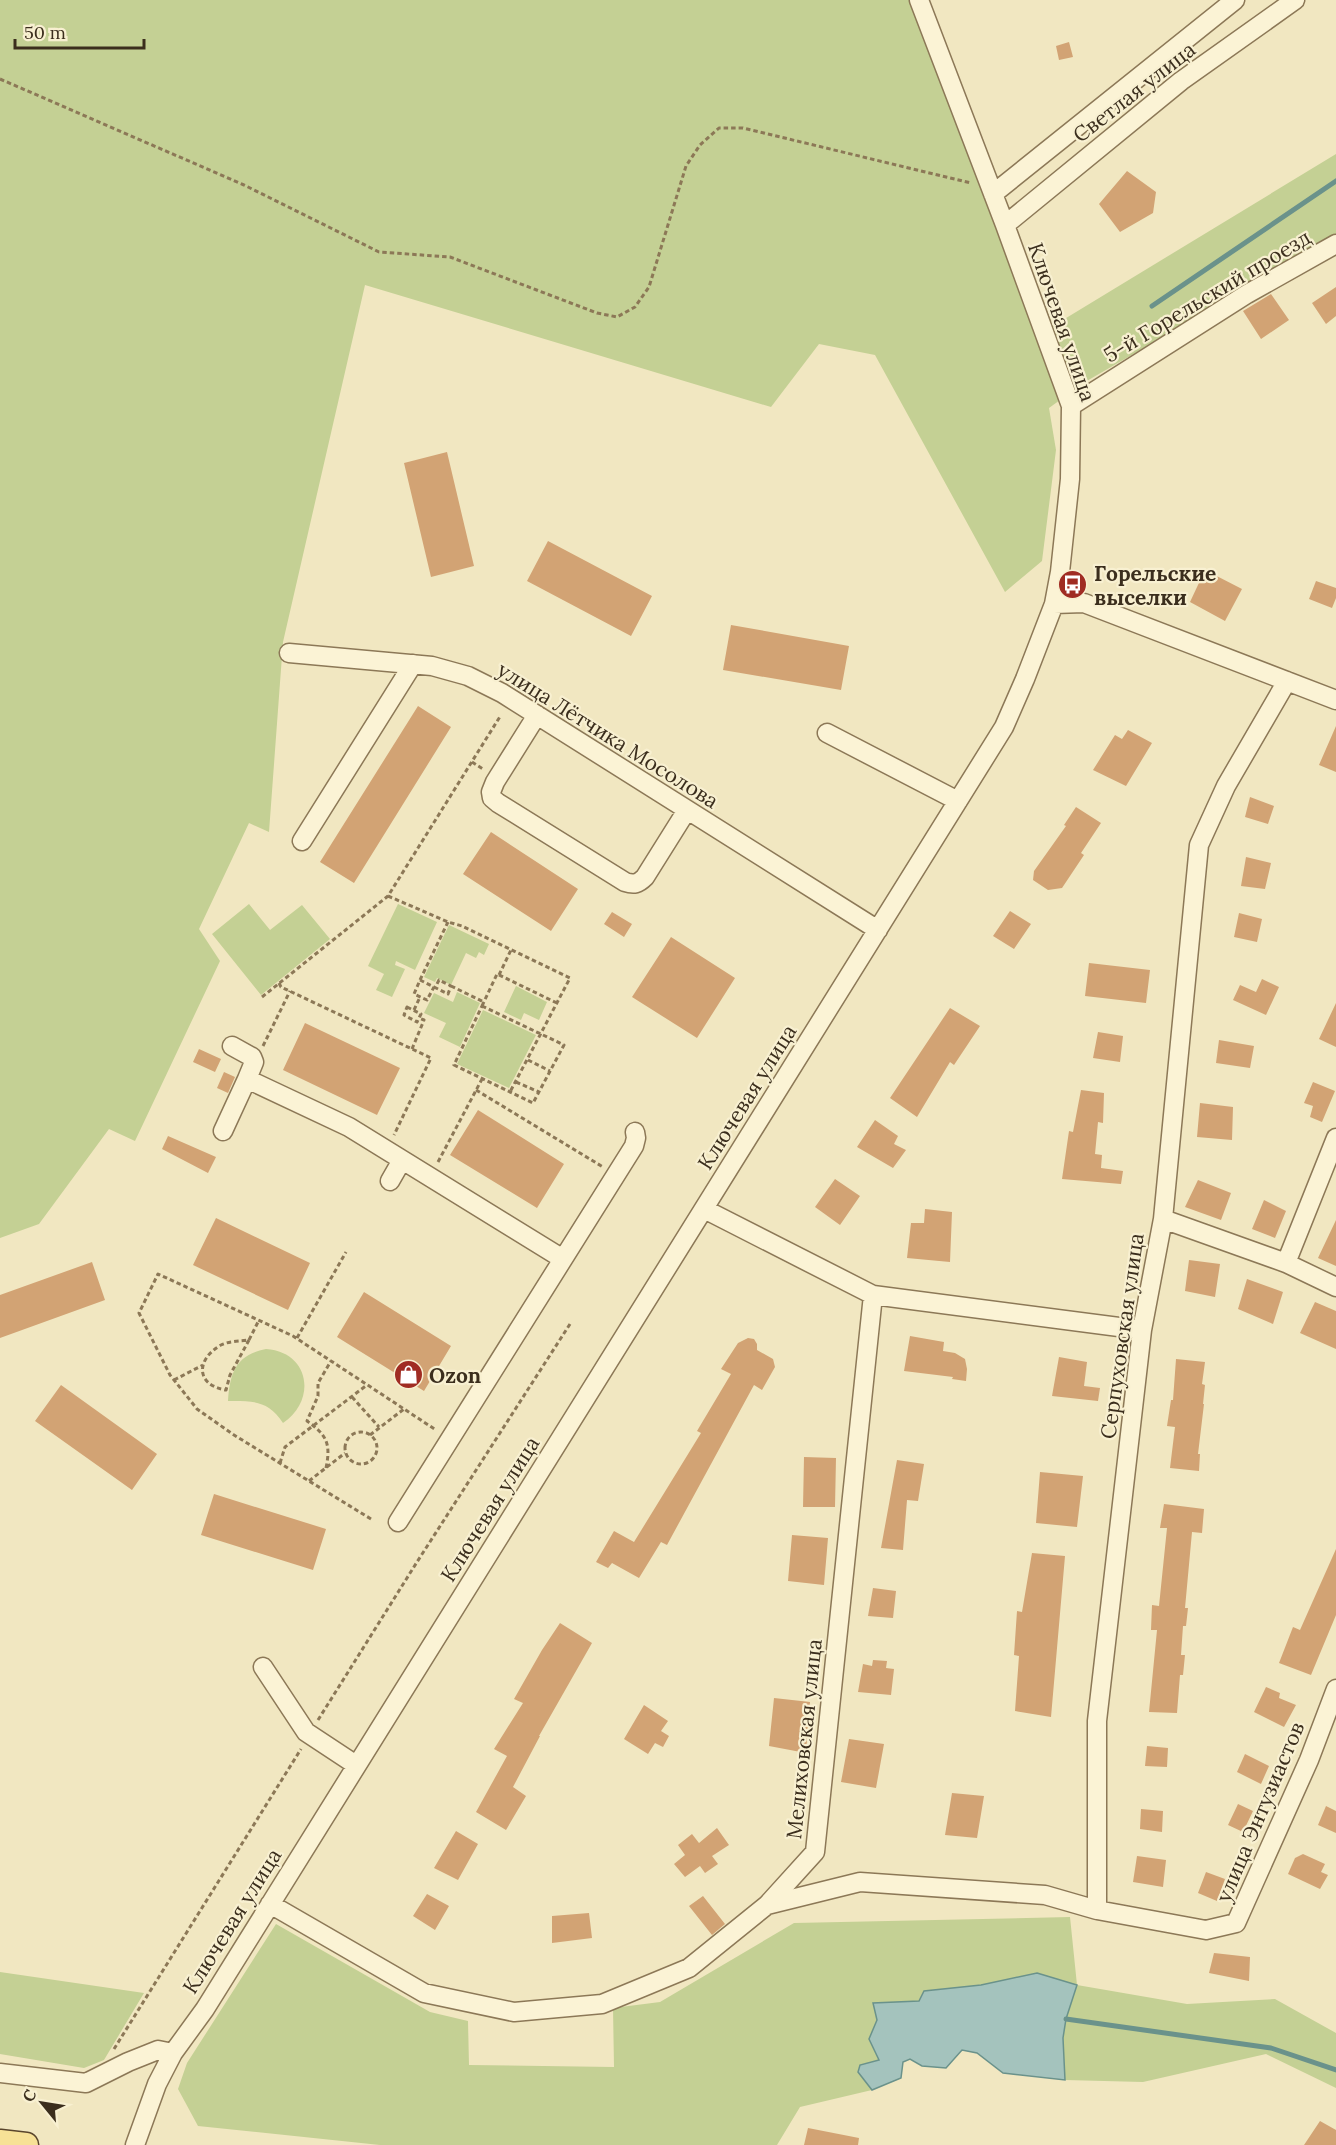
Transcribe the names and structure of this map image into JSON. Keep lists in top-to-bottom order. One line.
{"streets":{"street":["Светлая улица","5-й Горельский проезд","Ключевая улица","улица Лётчика Мосолова","Серпуховская улица","Мелиховская улица","улица Энтузиастов"]},"crossings":[["Светлая улица","Ключевая улица"],["5-й Горельский проезд","Ключевая улица"],["Ключевая улица","улица Лётчика Мосолова"],["Ключевая улица","Мелиховская улица"],["Серпуховская улица","улица Энтузиастов"]],"places":{"bus stop":["Горельские выселки"],"shop":["Ozon"]},"scale_bar":"50 m","north":"top left"}
